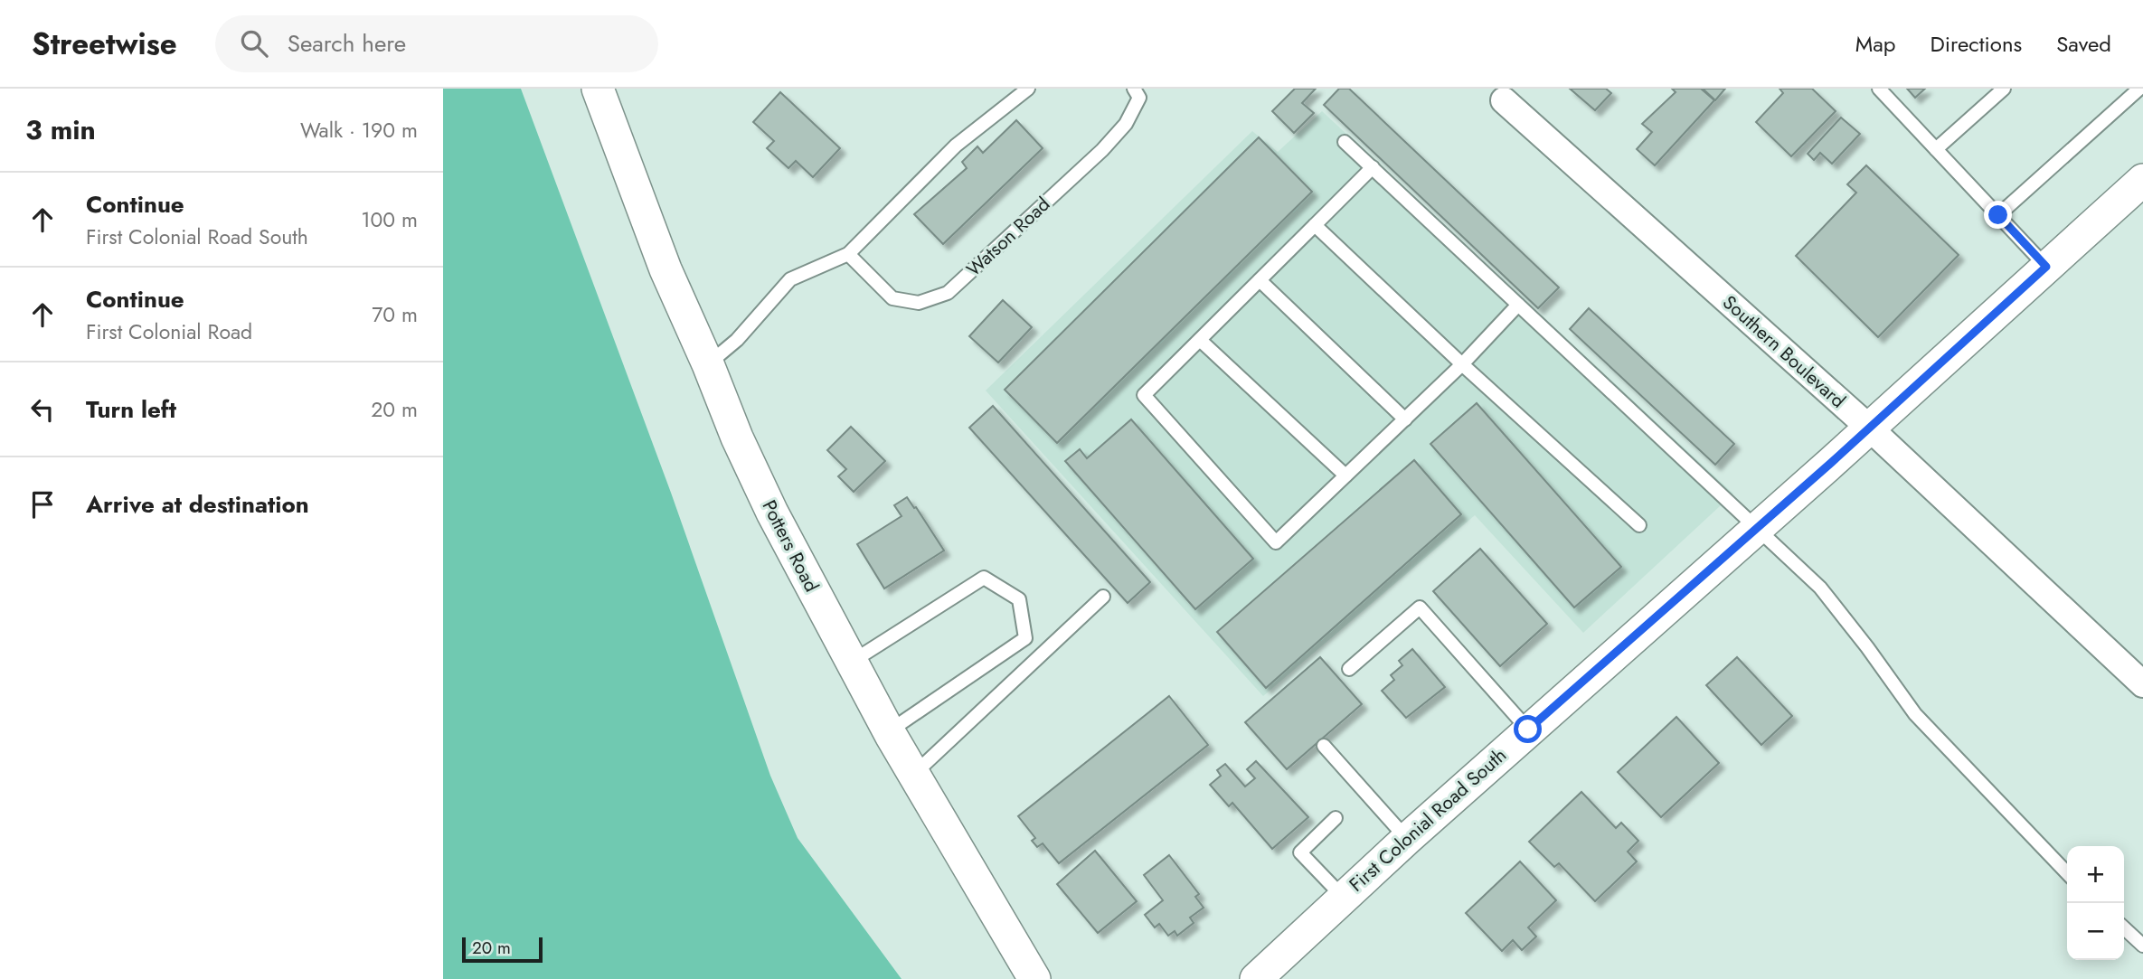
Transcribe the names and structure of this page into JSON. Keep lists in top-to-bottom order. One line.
{"streets":{"street":["Southern Boulevard","Potters Road","First Colonial Road South"],"lane":["Watson Road"]},"crossings":[["Southern Boulevard","First Colonial Road South"]],"scale_bar":"20 m","page":{"header":"Streetwise","search":"Search here","nav":["Map","Directions","Saved"],"heading":["3 min","Walk · 190 m"],"list":[["Continue","First Colonial Road South","100 m"],["Continue","First Colonial Road","70 m"],["Turn left","20 m"],"Arrive at destination"],"map_buttons":["+","−"],"scale":"20 m"}}
